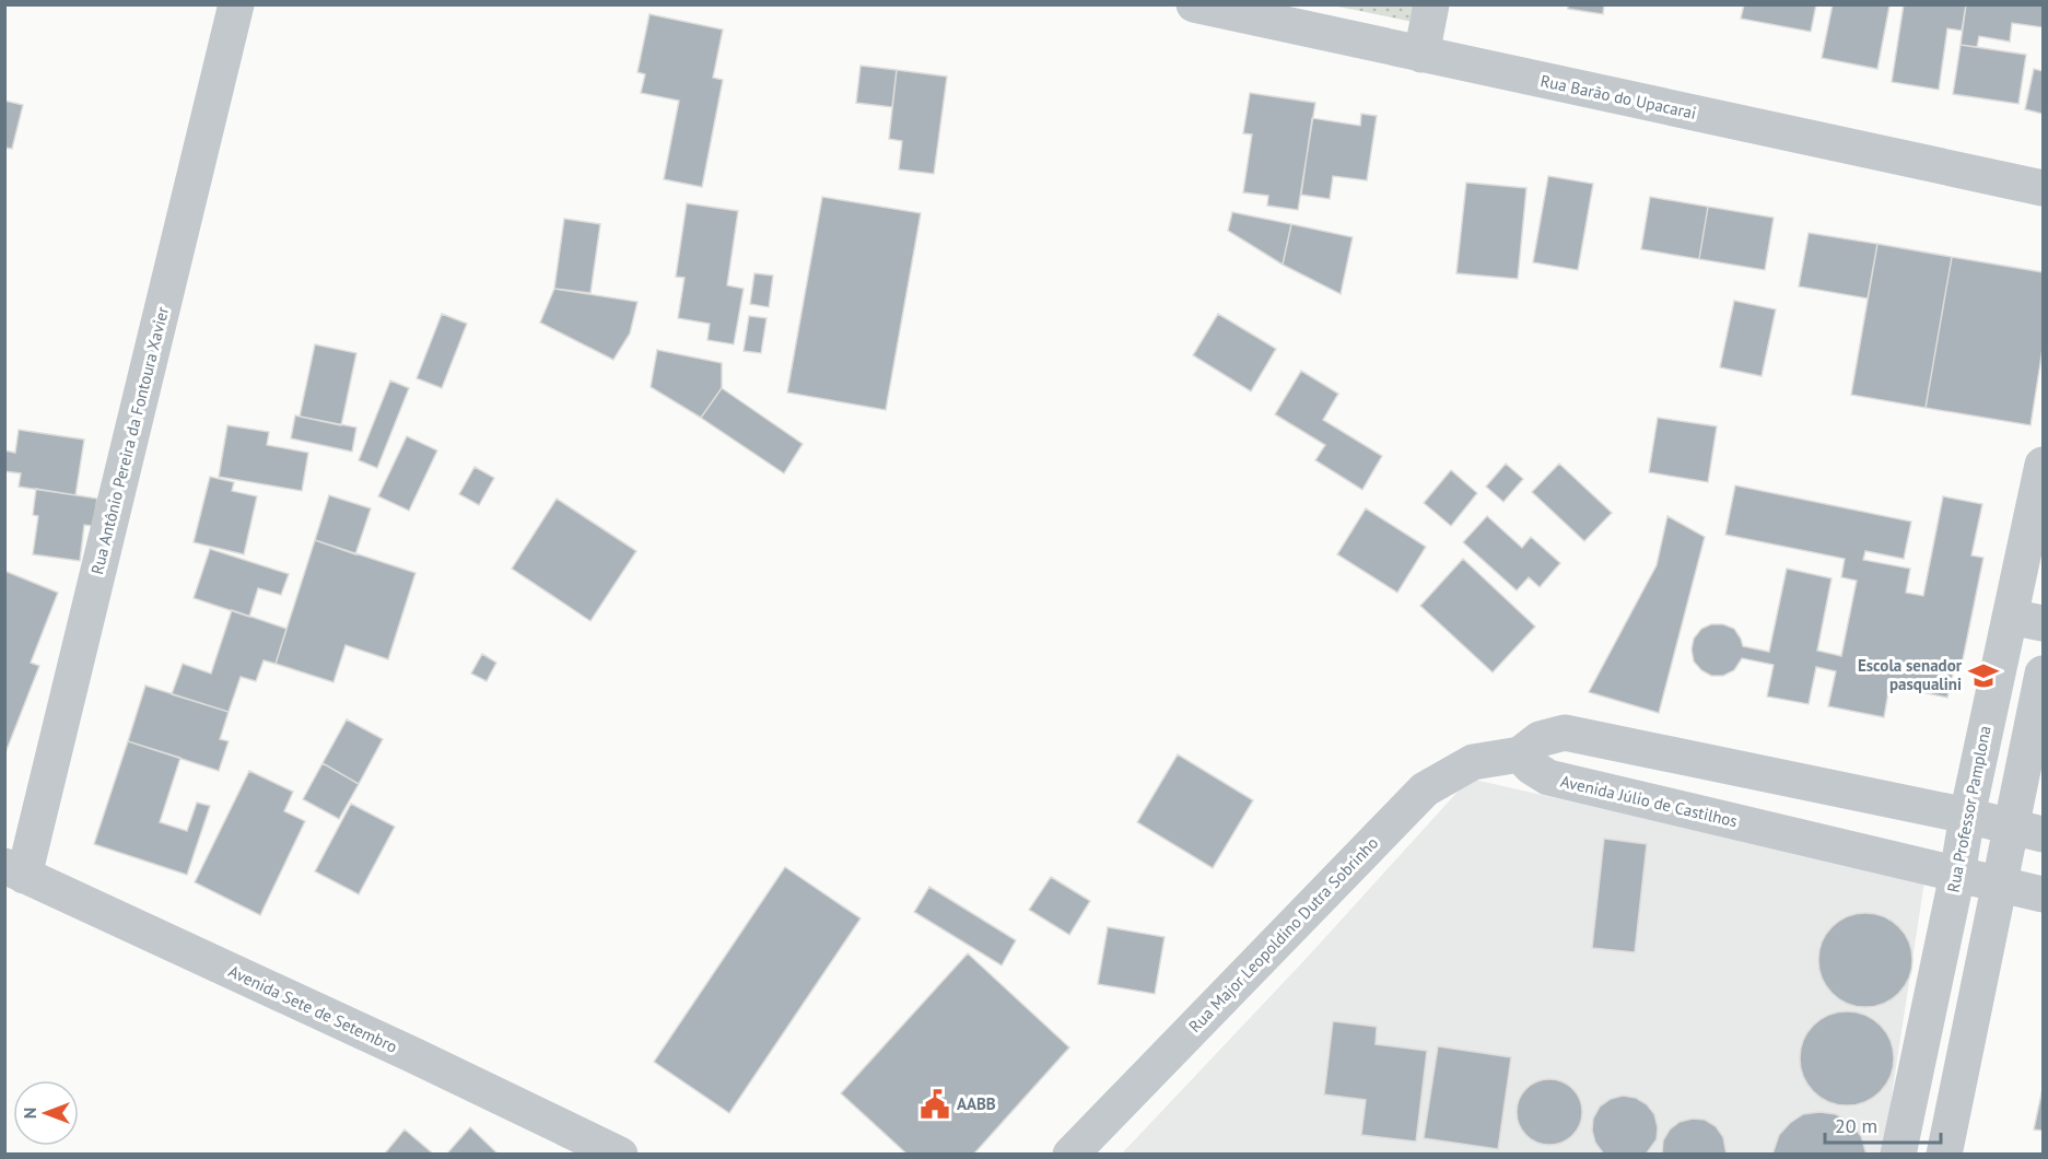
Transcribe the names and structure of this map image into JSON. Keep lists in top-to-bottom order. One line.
{"streets":{"street":["Rua Barão do Upacarai","Rua Antônio Pereira da Fontoura Xavier","Avenida Júlio de Castilhos","Rua Professor Pamplona","Rua Major Leopoldino Dutra Sobrinho","Avenida Sete de Setembro"]},"crossings":[["Rua Antônio Pereira da Fontoura Xavier","Avenida Sete de Setembro"],["Avenida Júlio de Castilhos","Rua Professor Pamplona"],["Avenida Júlio de Castilhos","Rua Major Leopoldino Dutra Sobrinho"]],"places":{"school or university":["Escola senador pasqualini"],"public building":["AABB"]},"scale_bar":"20 m","north":"left"}
